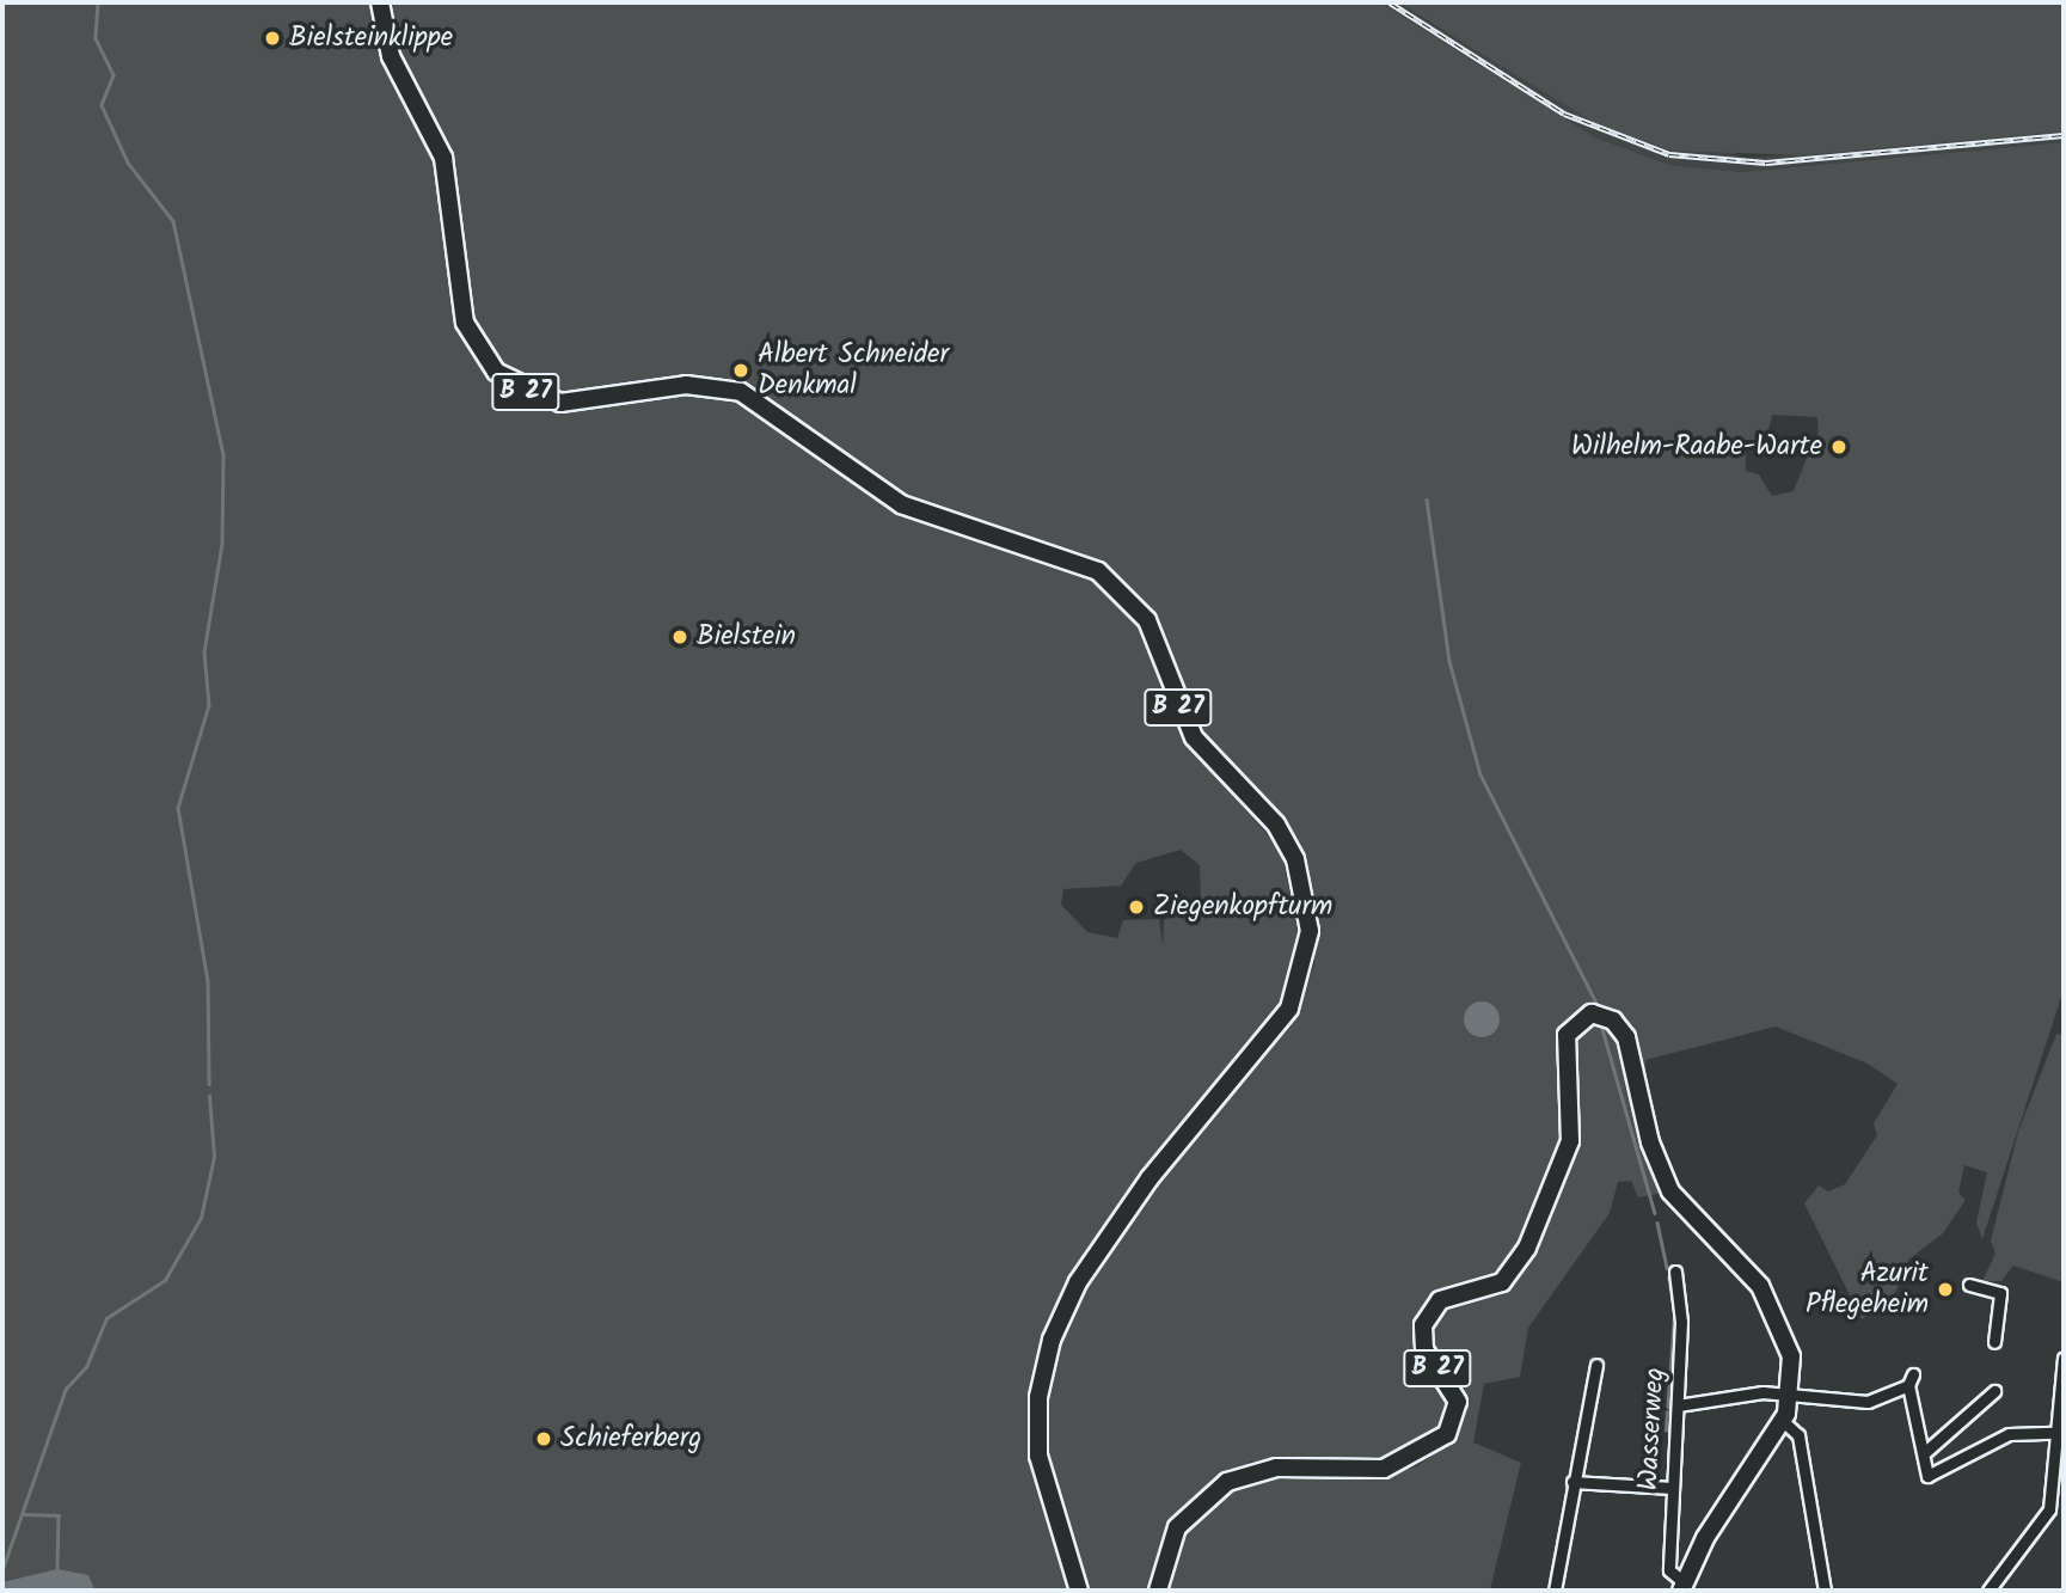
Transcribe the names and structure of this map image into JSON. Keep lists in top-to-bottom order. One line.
{"streets":{"main road":["B 27"],"street":["Wasserweg"]},"crossings":[["B 27","Wasserweg"]],"places":["Bielsteinklippe","Albert Schneider Denkmal","Wilhelm-Raabe-Warte","Bielstein","Ziegenkopfturm","Azurit Pflegeheim","Schieferberg"]}
